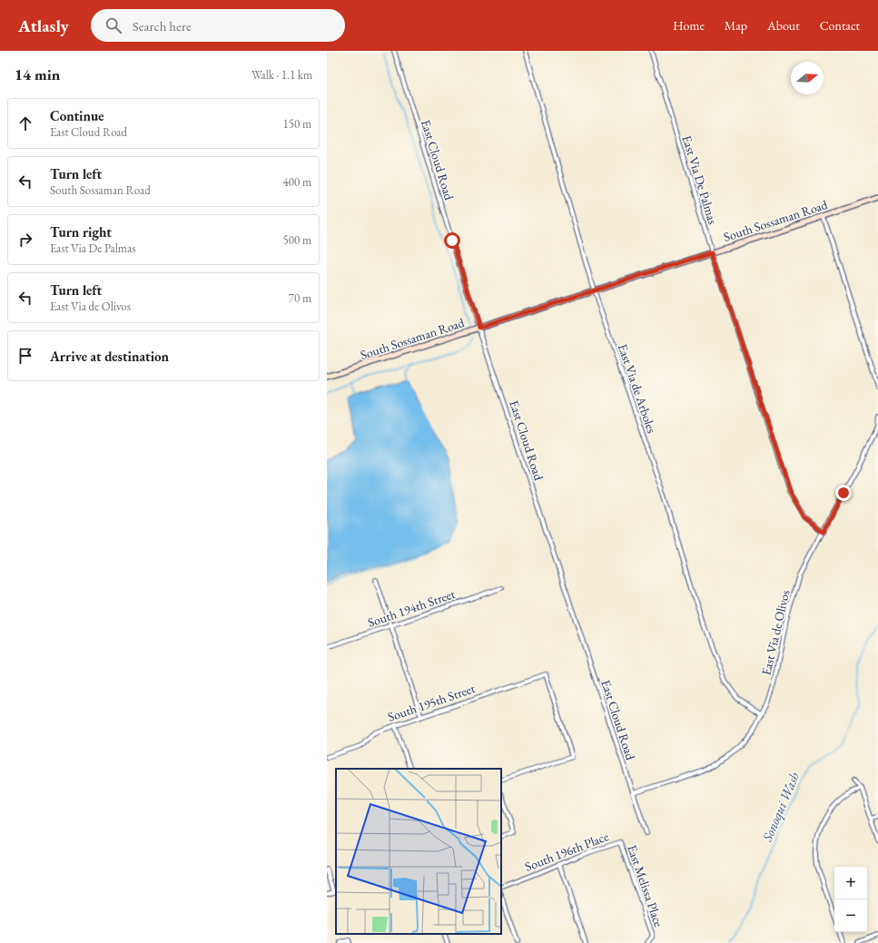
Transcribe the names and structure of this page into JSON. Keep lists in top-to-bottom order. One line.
{"streets":{"main road":["South Sossaman Road"],"street":["East Cloud Road","East Via De Palmas","East Via de Arboles","South 194th Street","East Via de Olivos","South 195th Street","South 196th Place","East Melissa Place"]},"crossings":[["East Cloud Road","South Sossaman Road"],["East Cloud Road","East Via de Olivos"],["East Via De Palmas","South Sossaman Road"],["East Via De Palmas","East Via de Olivos"],["South Sossaman Road","East Via de Arboles"],["East Via de Arboles","East Via de Olivos"],["South 196th Place","East Melissa Place"]],"water":["Sonoqui Wash"],"north":"right","page":{"header":"Atlasly","search":"Search here","nav":["Home","Map","About","Contact"],"heading":["14 min","Walk · 1.1 km"],"list":[["Continue","East Cloud Road","150 m"],["Turn left","South Sossaman Road","400 m"],["Turn right","East Via De Palmas","500 m"],["Turn left","East Via de Olivos","70 m"],"Arrive at destination"],"map_buttons":["+","−"]}}
